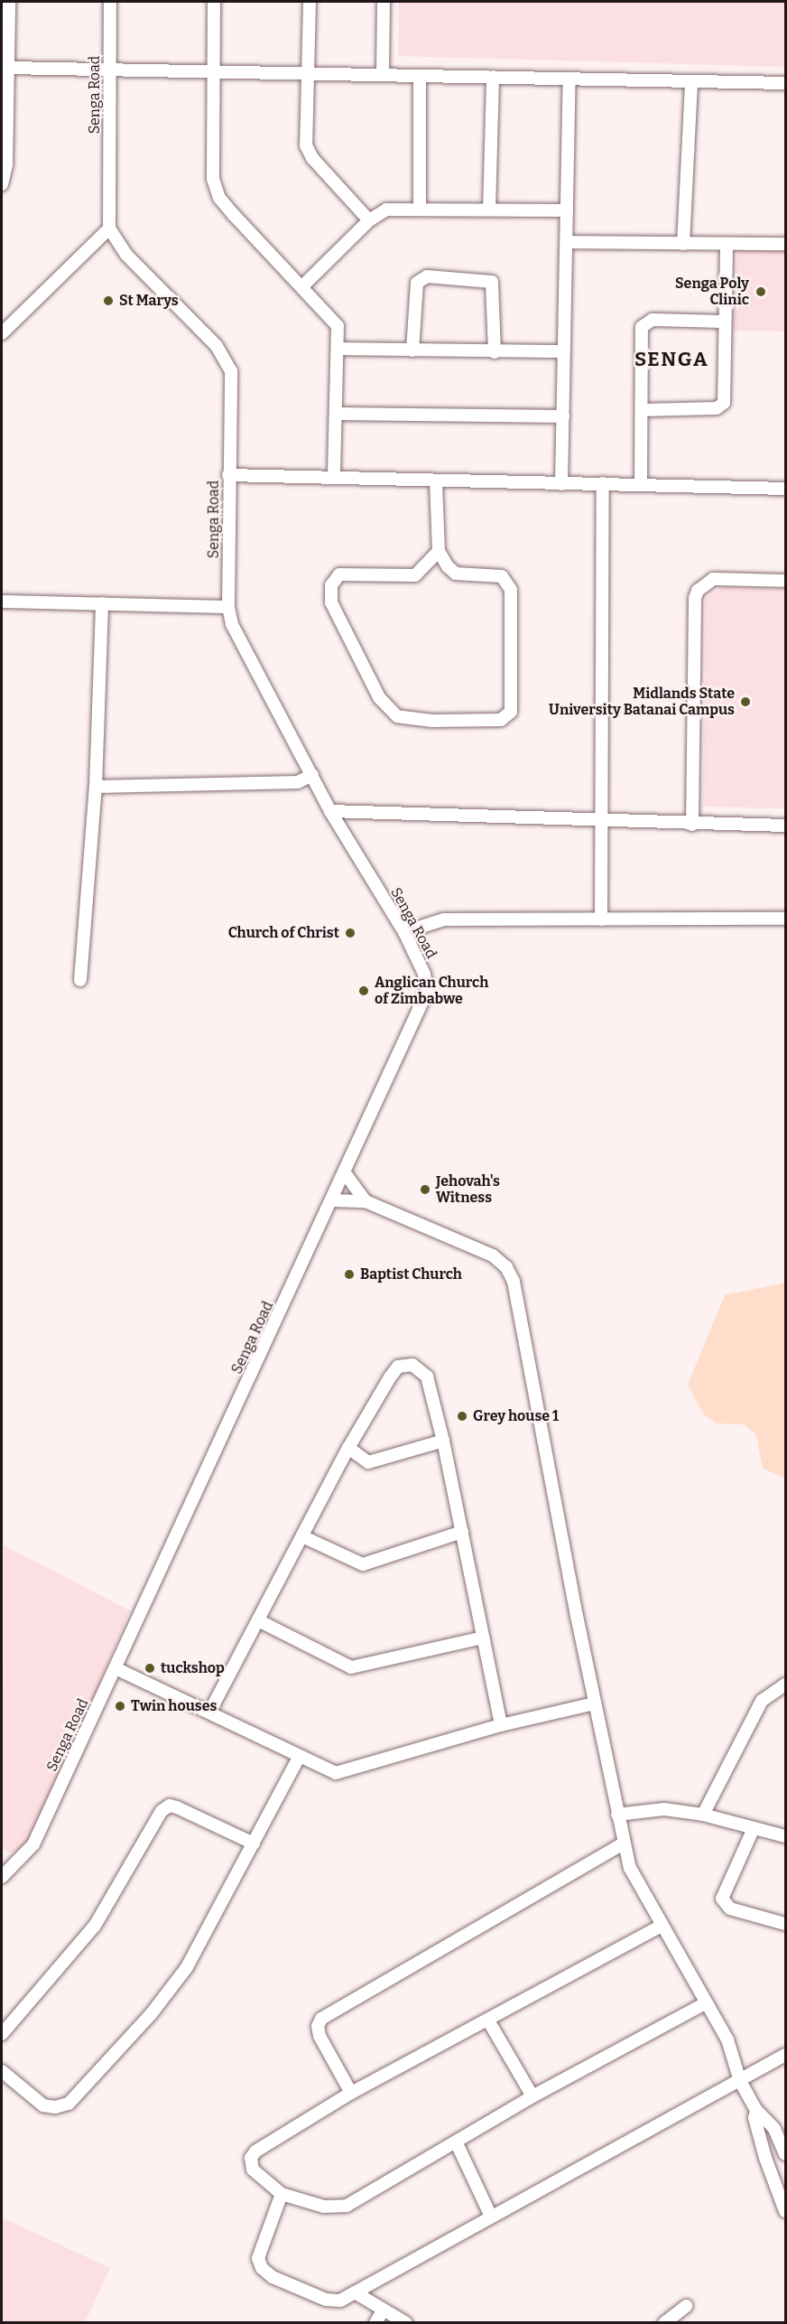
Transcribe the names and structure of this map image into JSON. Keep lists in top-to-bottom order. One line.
{"streets":{"street":["Senga Road"]},"districts":["SENGA"],"places":["Senga Poly Clinic","St Marys","Midlands State University Batanai Campus","Church of Christ","Anglican Church of Zimbabwe","Jehovah's Witness","Baptist Church","Grey house 1","tuckshop","Twin houses"]}
